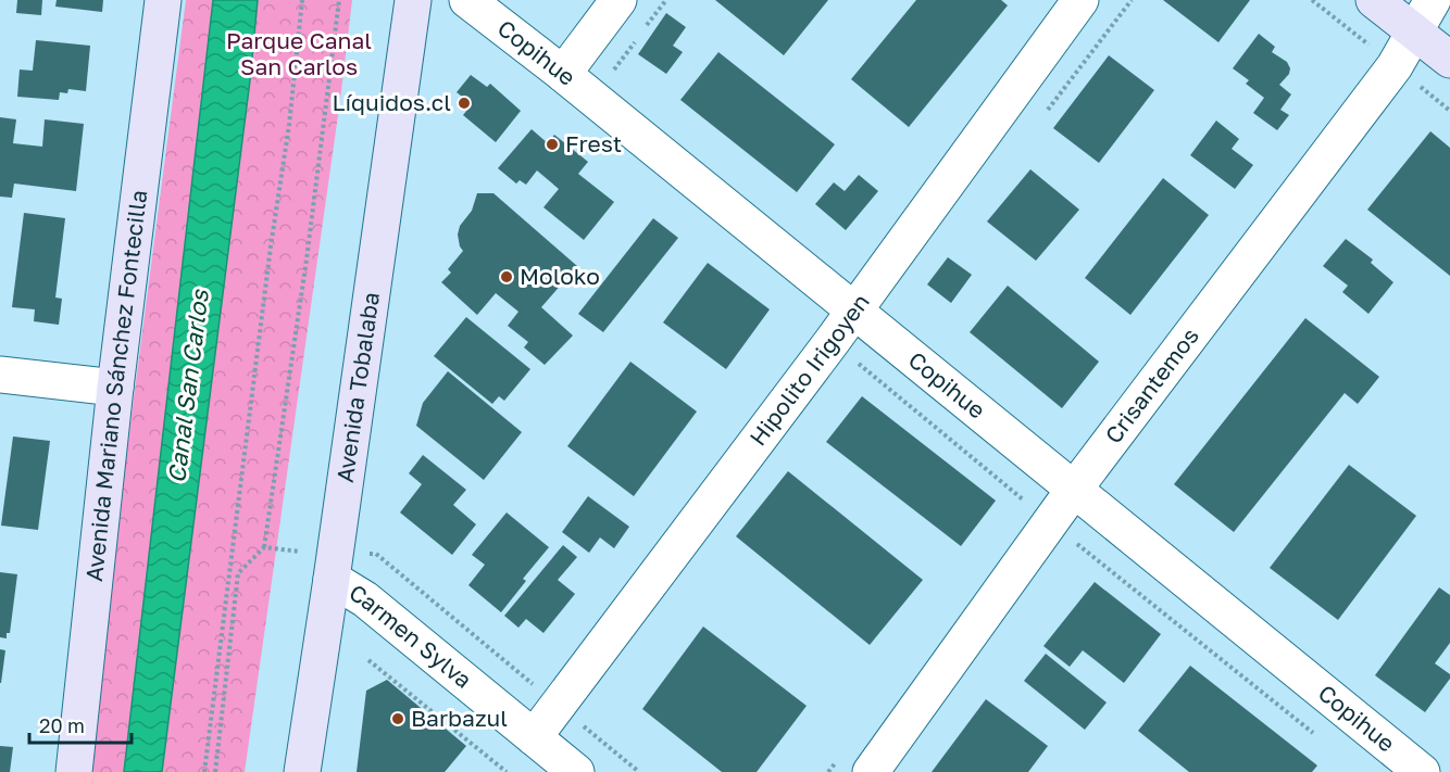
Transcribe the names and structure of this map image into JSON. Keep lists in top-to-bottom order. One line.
{"streets":{"street":["Copihue","Hipolito Irigoyen","Avenida Mariano Sánchez Fontecilla","Crisantemos","Avenida Tobalaba","Carmen Sylva"]},"crossings":[["Copihue","Hipolito Irigoyen"],["Copihue","Crisantemos"],["Hipolito Irigoyen","Carmen Sylva"],["Avenida Tobalaba","Carmen Sylva"]],"water":["Canal San Carlos"],"parks":["Parque Canal San Carlos"],"places":["Líquidos.cl","Frest","Moloko","Barbazul"],"scale_bar":"20 m"}
